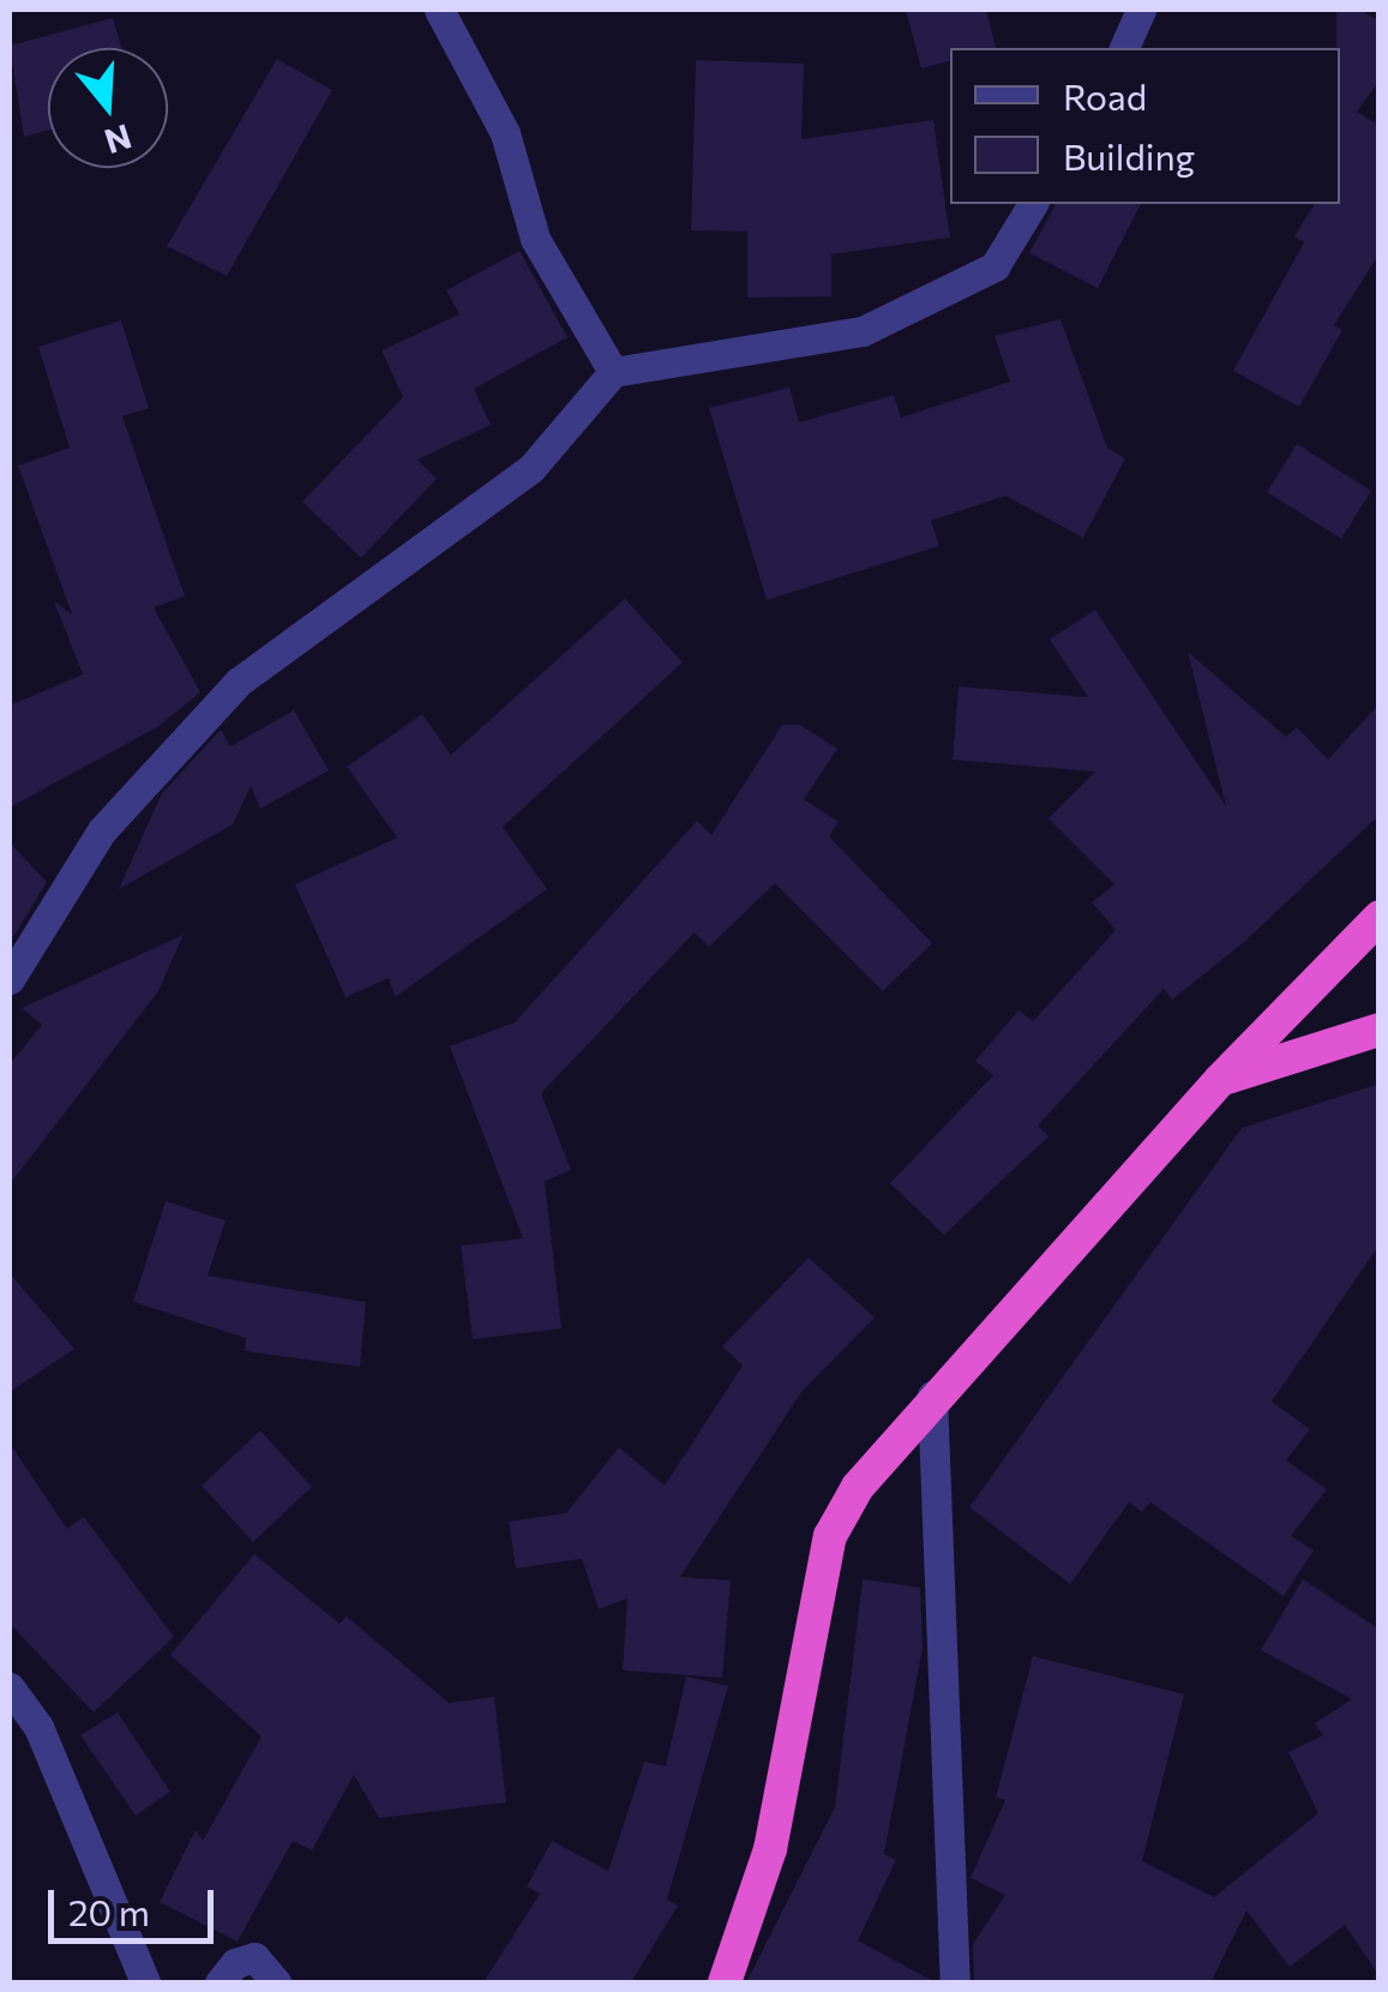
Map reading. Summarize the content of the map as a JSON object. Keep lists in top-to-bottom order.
{
  "legend": ["Road", "Building"],
  "scale_bar": "20 m",
  "north": "bottom"
}
